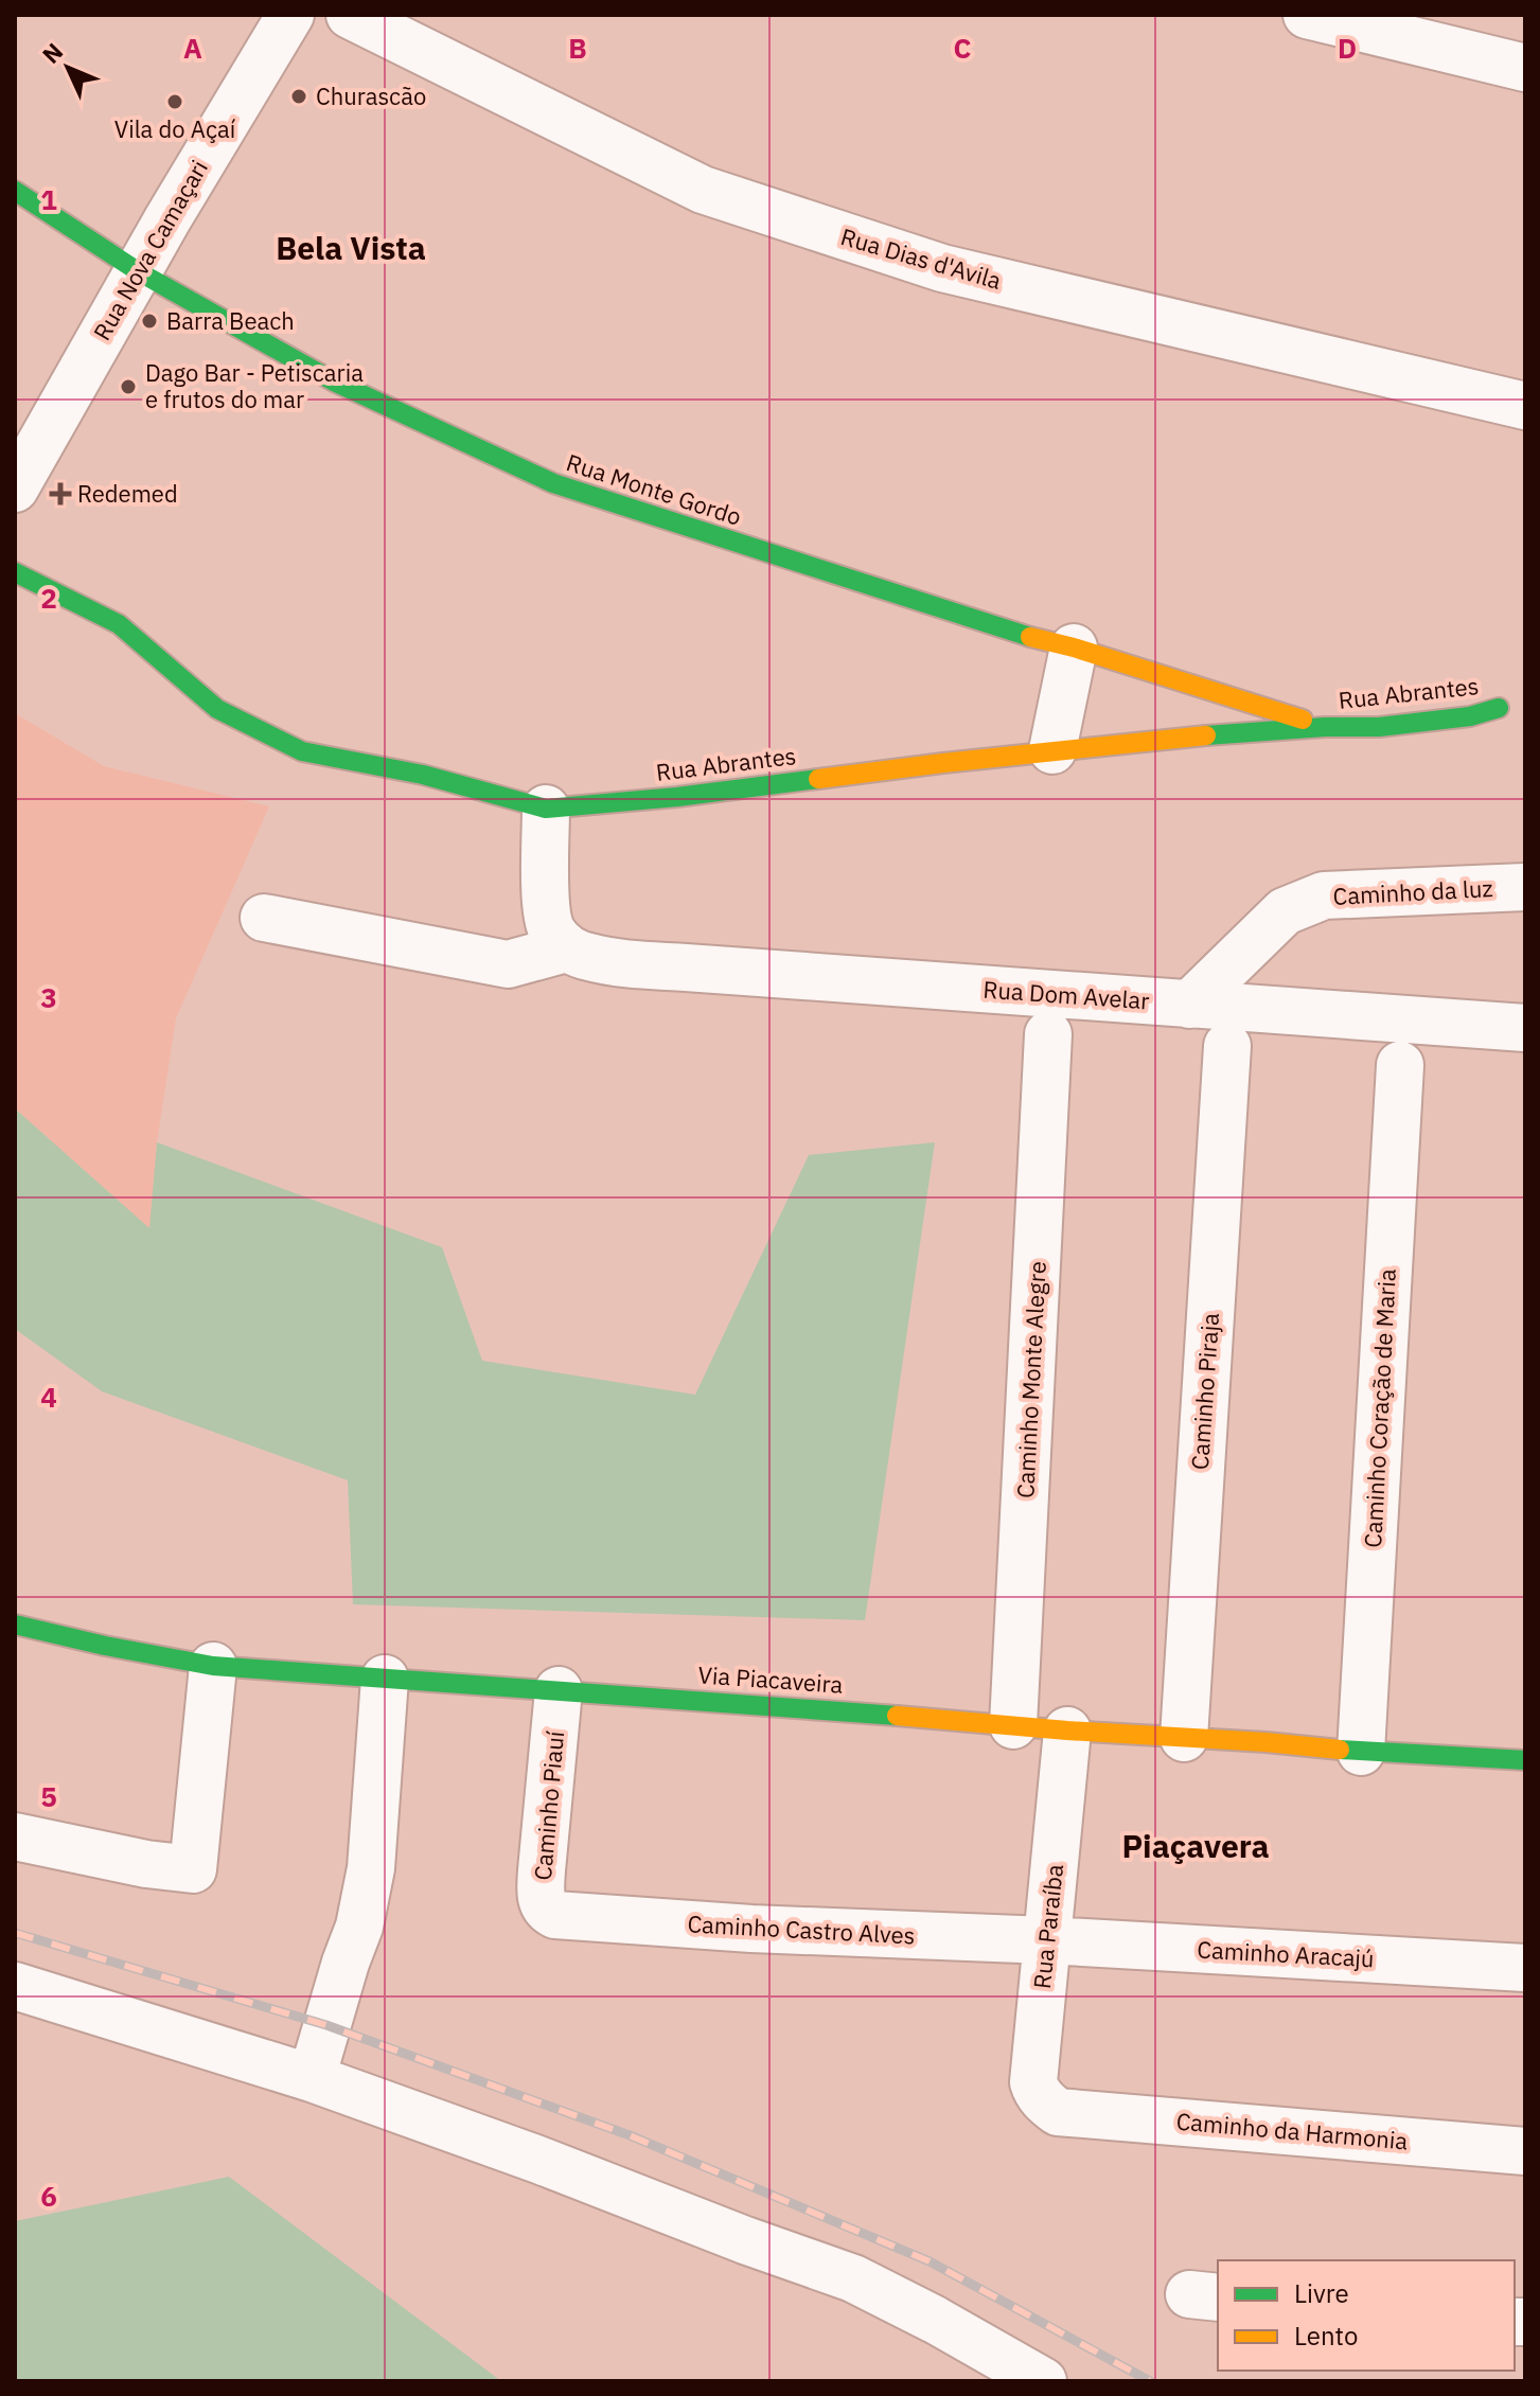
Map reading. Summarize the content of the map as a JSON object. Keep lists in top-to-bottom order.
{
  "streets": {
    "street": [
      "Rua Nova Camaçari",
      "Rua Dias d'Avila",
      "Rua Monte Gordo",
      "Rua Abrantes",
      "Caminho da luz",
      "Rua Dom Avelar",
      "Caminho Monte Alegre",
      "Caminho Piraja",
      "Caminho Coração de Maria",
      "Via Piacaveira",
      "Caminho Piauí",
      "Rua Paraíba",
      "Caminho Castro Alves",
      "Caminho Aracajú",
      "Caminho da Harmonia"
    ]
  },
  "crossings": [
    ["Rua Nova Camaçari", "Rua Monte Gordo"],
    ["Rua Monte Gordo", "Rua Abrantes"],
    ["Caminho da luz", "Rua Dom Avelar"],
    ["Caminho Monte Alegre", "Via Piacaveira"],
    ["Caminho Piraja", "Via Piacaveira"],
    ["Caminho Coração de Maria", "Via Piacaveira"],
    ["Via Piacaveira", "Caminho Piauí"],
    ["Via Piacaveira", "Rua Paraíba"],
    ["Caminho Piauí", "Caminho Castro Alves"],
    ["Rua Paraíba", "Caminho Castro Alves"],
    ["Rua Paraíba", "Caminho Aracajú"],
    ["Rua Paraíba", "Caminho da Harmonia"],
    ["Caminho Castro Alves", "Caminho Aracajú"]
  ],
  "districts": ["Bela Vista", "Piaçavera"],
  "places": {
    "other": [
      "Churascão",
      "Vila do Açaí",
      "Barra Beach",
      "Dago Bar - Petiscaria e frutos do mar"
    ],
    "health": ["Redemed"]
  },
  "legend": ["Livre", "Lento"],
  "north": "top left",
  "grid": {
    "columns": [
      "A",
      "B",
      "C",
      "D"
    ],
    "rows": [
      "1",
      "2",
      "3",
      "4",
      "5",
      "6"
    ]
  }
}
